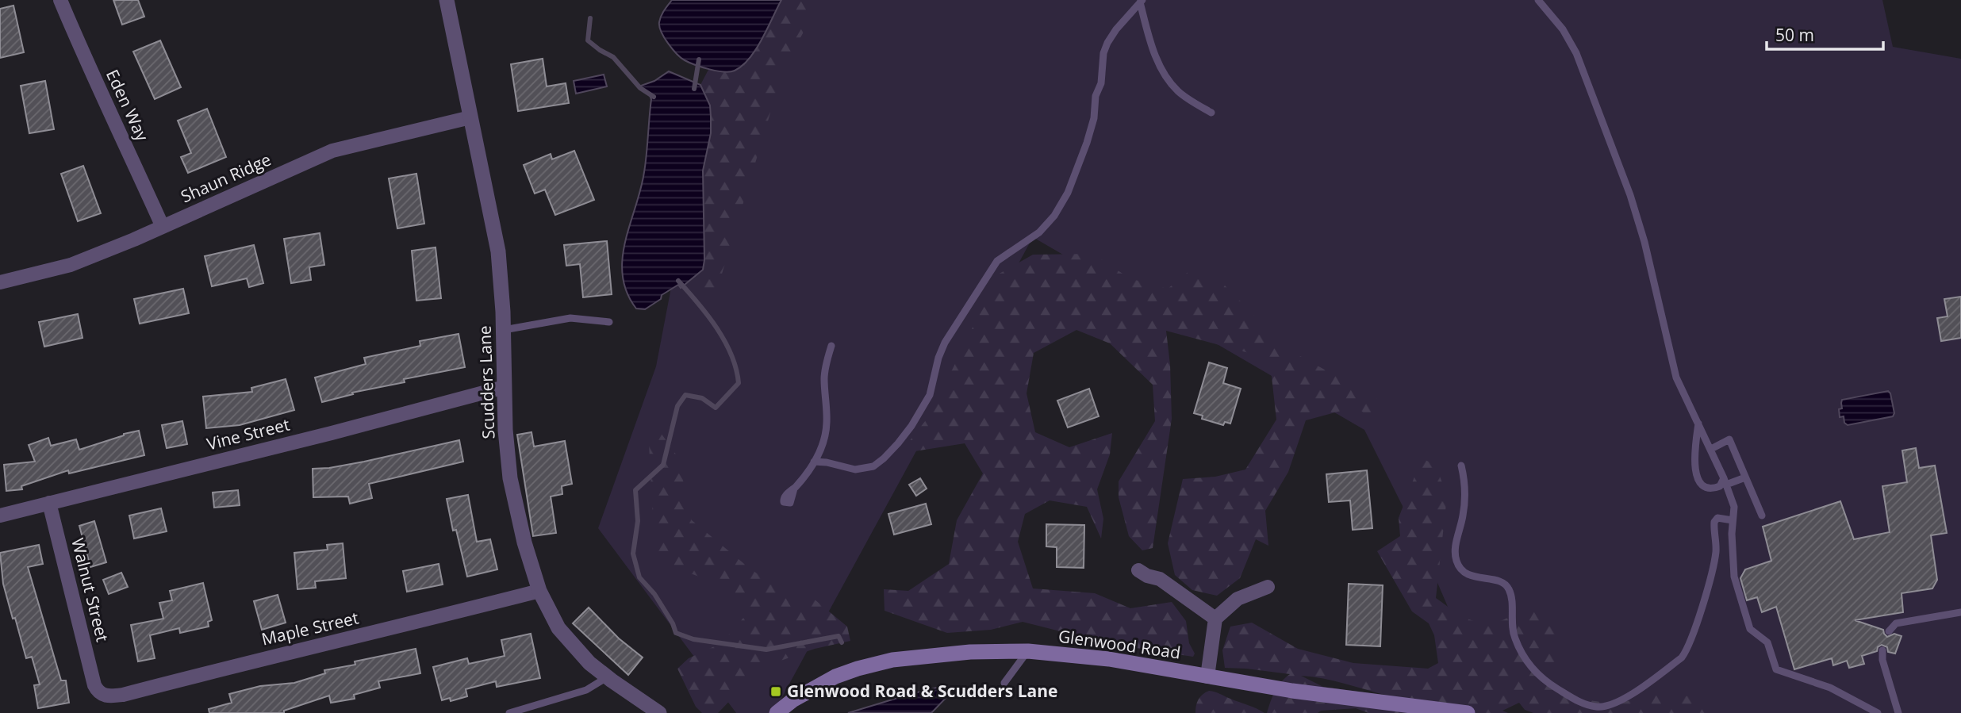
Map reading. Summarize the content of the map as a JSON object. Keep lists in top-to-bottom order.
{
  "streets": {
    "main road": ["Glenwood Road"],
    "street": [
      "Eden Way",
      "Shaun Ridge",
      "Scudders Lane",
      "Vine Street",
      "Walnut Street",
      "Maple Street"
    ]
  },
  "crossings": [
    ["Eden Way", "Shaun Ridge"],
    ["Shaun Ridge", "Scudders Lane"],
    ["Scudders Lane", "Vine Street"],
    ["Scudders Lane", "Maple Street"],
    ["Vine Street", "Walnut Street"],
    ["Walnut Street", "Maple Street"]
  ],
  "places": {
    "transit": ["Glenwood Road & Scudders Lane"]
  },
  "scale_bar": "50 m"
}
